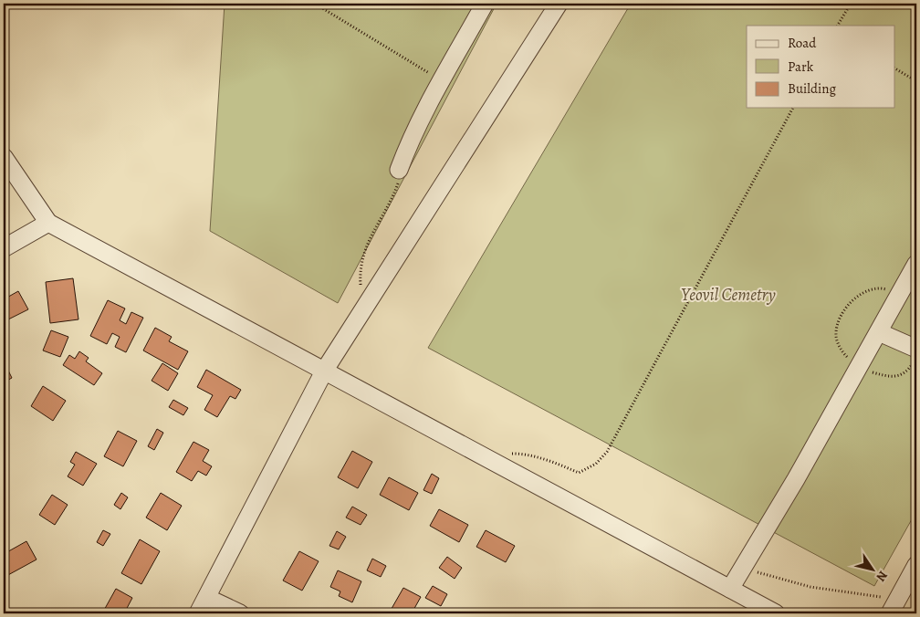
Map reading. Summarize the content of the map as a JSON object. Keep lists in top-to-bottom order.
{
  "parks": ["Yeovil Cemetry"],
  "legend": ["Road", "Park", "Building"],
  "north": "bottom right"
}
